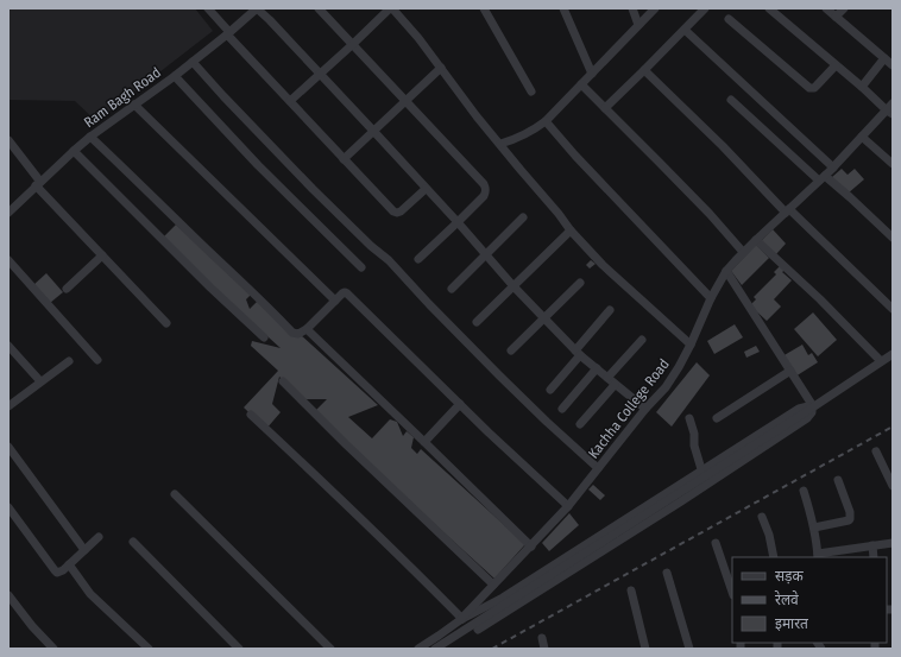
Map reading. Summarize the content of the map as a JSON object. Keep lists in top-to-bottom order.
{
  "streets": {
    "street": ["Ram Bagh Road", "Kachha College Road"]
  },
  "legend": ["सड़क", "रेलवे", "इमारत"]
}
